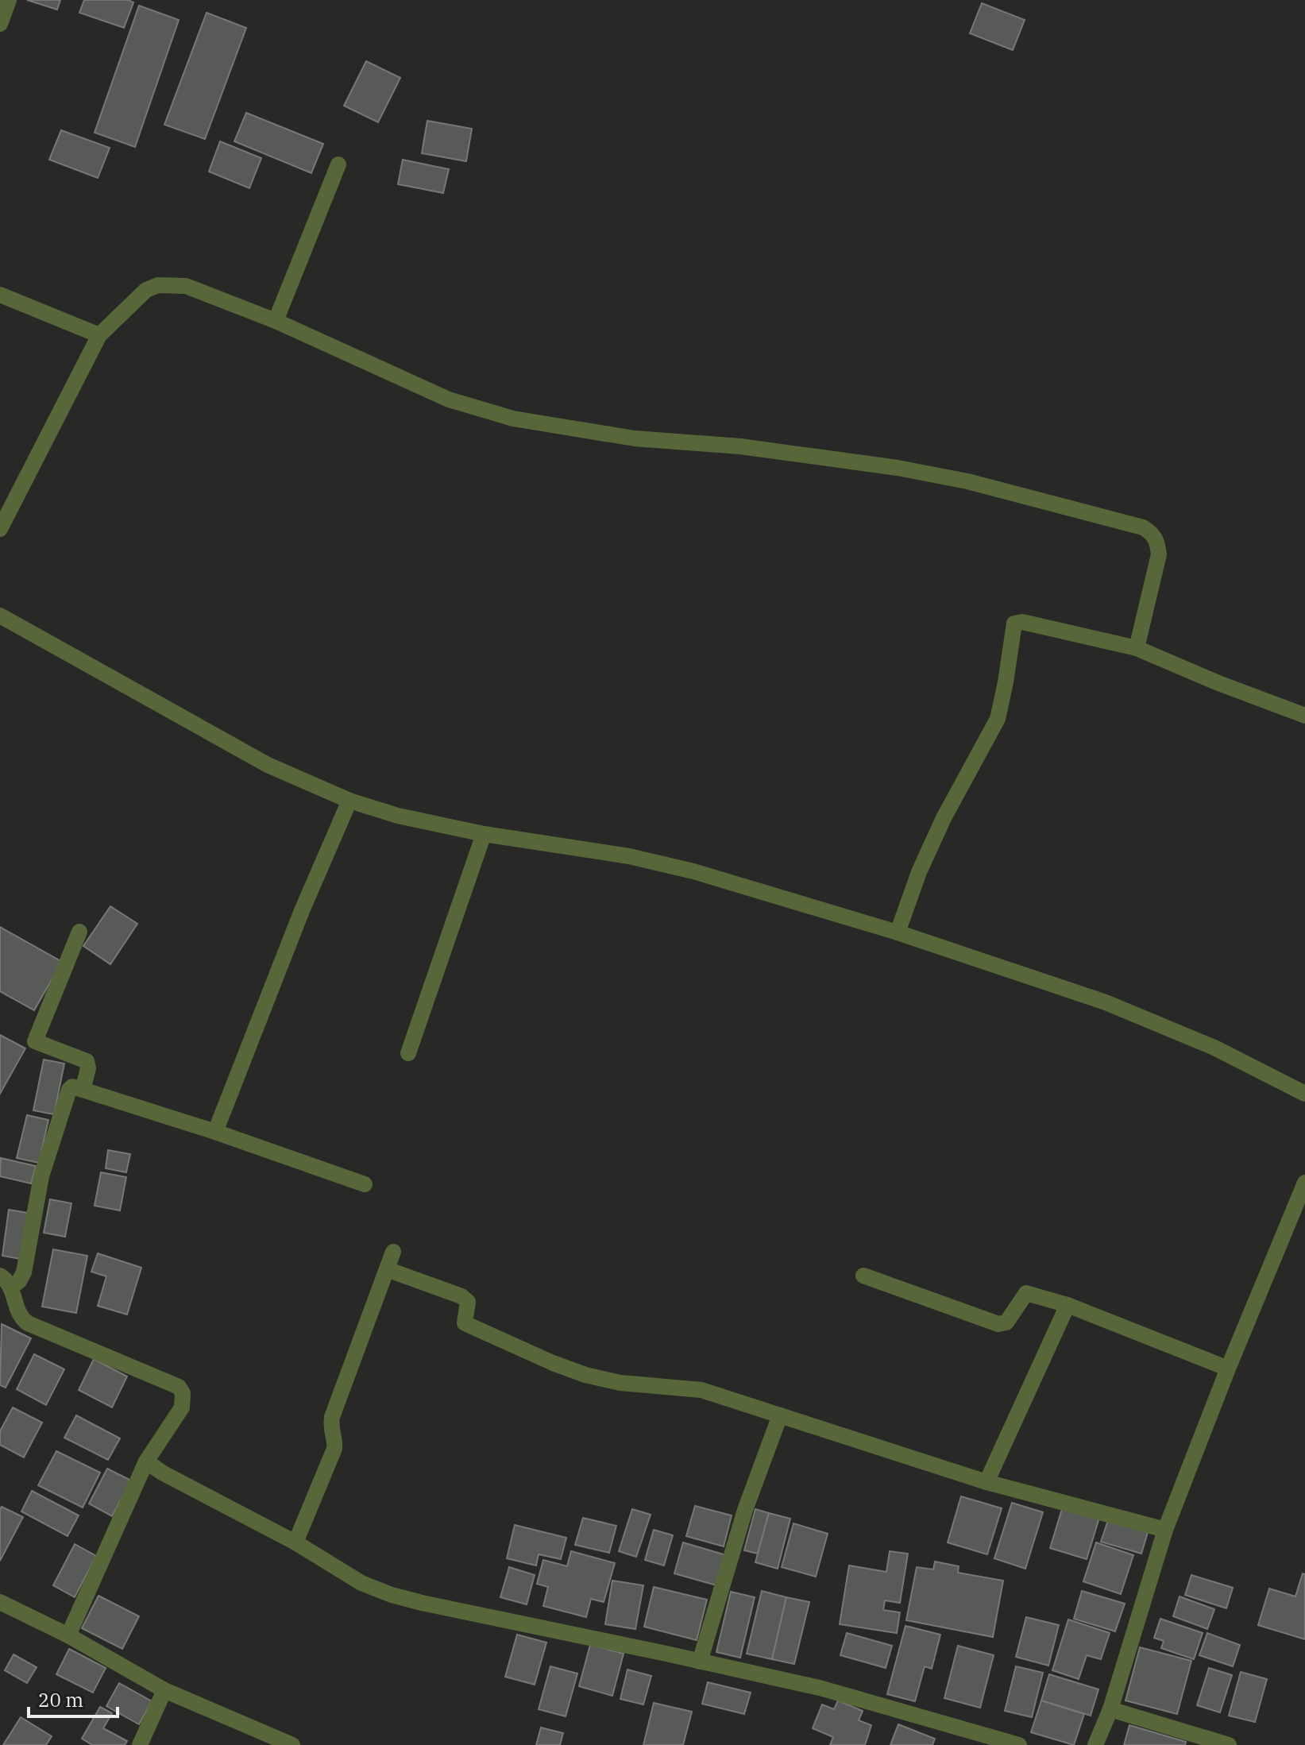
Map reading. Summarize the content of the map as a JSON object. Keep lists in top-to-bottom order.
{
  "scale_bar": "20 m"
}
